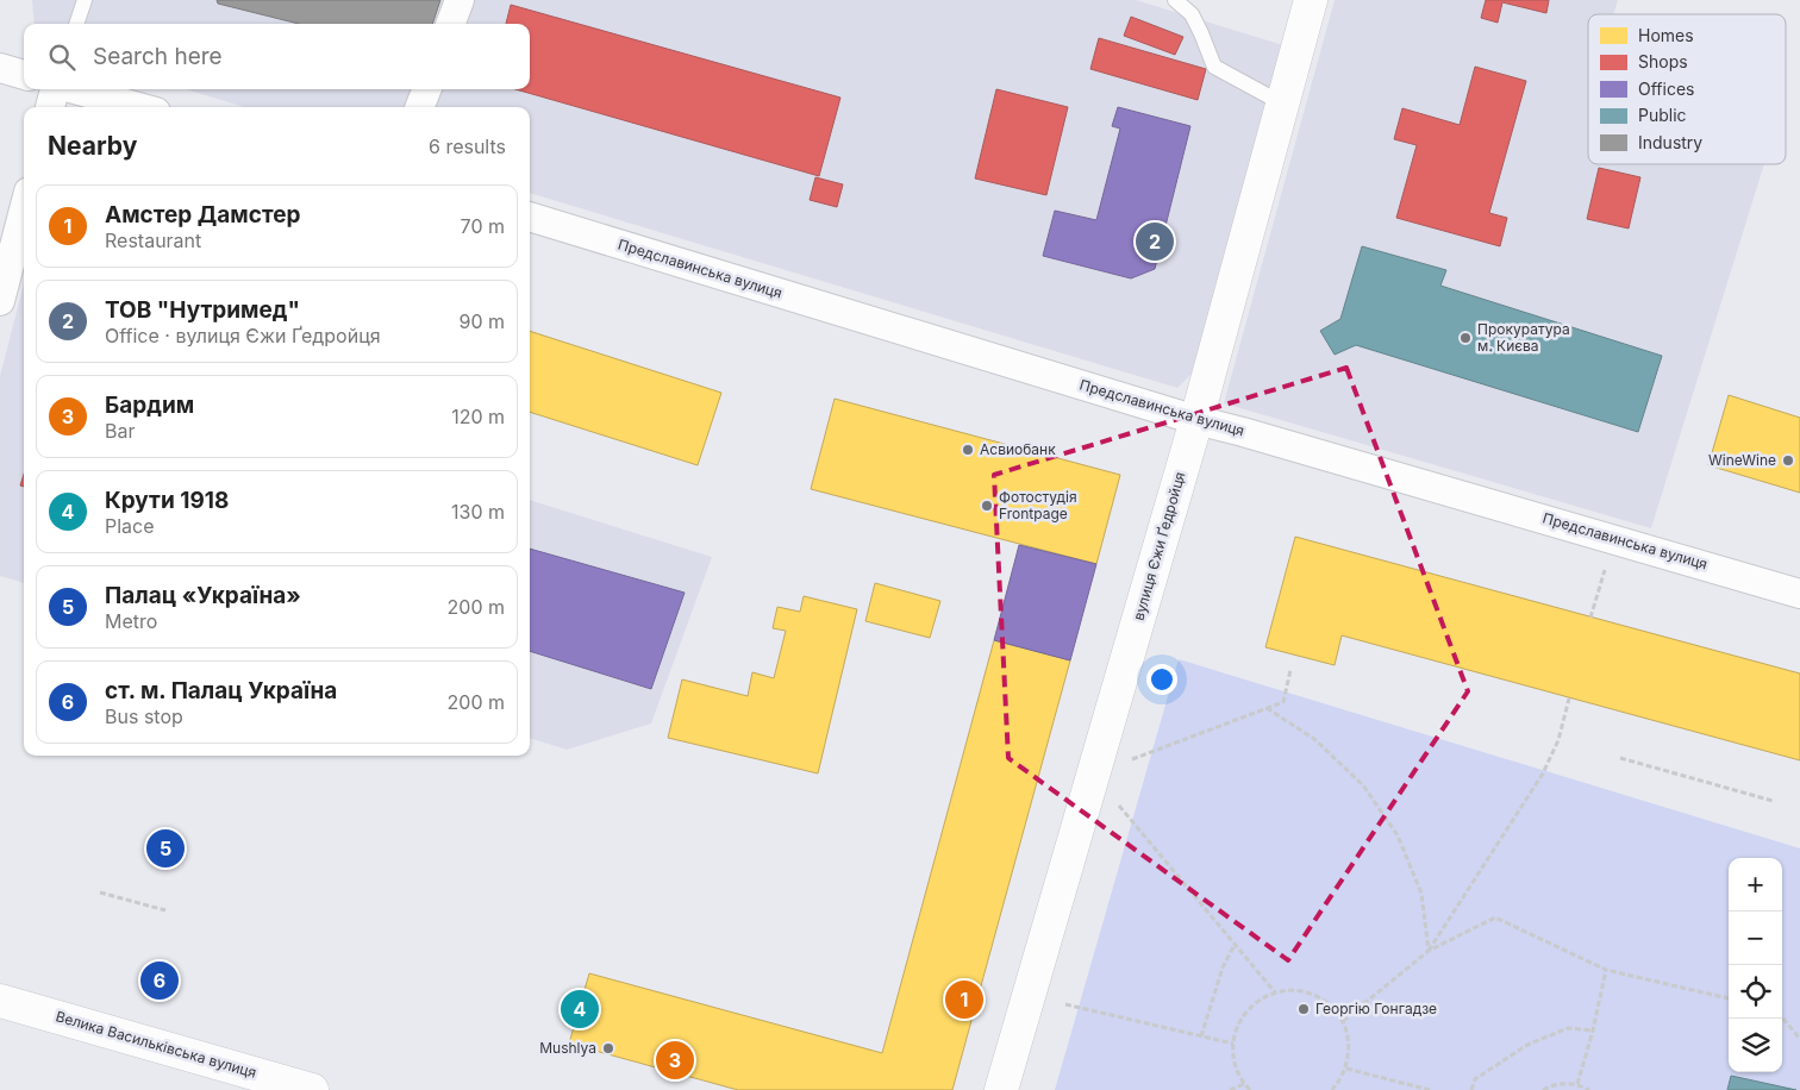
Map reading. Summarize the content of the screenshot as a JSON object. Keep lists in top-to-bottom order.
{
  "streets": {
    "street": ["Предславинська вулиця", "вулиця Єжи Ґедройця", "Велика Васильківська вулиця"]
  },
  "crossings": [
    ["Предславинська вулиця", "вулиця Єжи Ґедройця"]
  ],
  "places": [
    "Прокуратура м. Києва",
    "Асвиобанк",
    "WineWine",
    "Фотостудія Frontpage",
    "Георгію Гонгадзе",
    "Mushlya"
  ],
  "legend": [
    "Homes",
    "Shops",
    "Offices",
    "Public",
    "Industry"
  ],
  "page": {
    "search": "Search here",
    "heading": ["Nearby", "6 results"],
    "list": [
      {
        "mark": "1",
        "name": "Амстер Дамстер",
        "note": "Restaurant",
        "value": "70 m"
      },
      {
        "mark": "2",
        "name": "ТОВ \"Нутримед\"",
        "note": "Office · вулиця Єжи Ґедройця",
        "value": "90 m"
      },
      {
        "mark": "3",
        "name": "Бардим",
        "note": "Bar",
        "value": "120 m"
      },
      {
        "mark": "4",
        "name": "Крути 1918",
        "note": "Place",
        "value": "130 m"
      },
      {
        "mark": "5",
        "name": "Палац «Україна»",
        "note": "Metro",
        "value": "200 m"
      },
      {
        "mark": "6",
        "name": "ст. м. Палац Україна",
        "note": "Bus stop",
        "value": "200 m"
      }
    ],
    "pins": [
      "2",
      "5",
      "6",
      "1",
      "4",
      "3"
    ],
    "map_buttons": ["+", "−"]
  }
}
